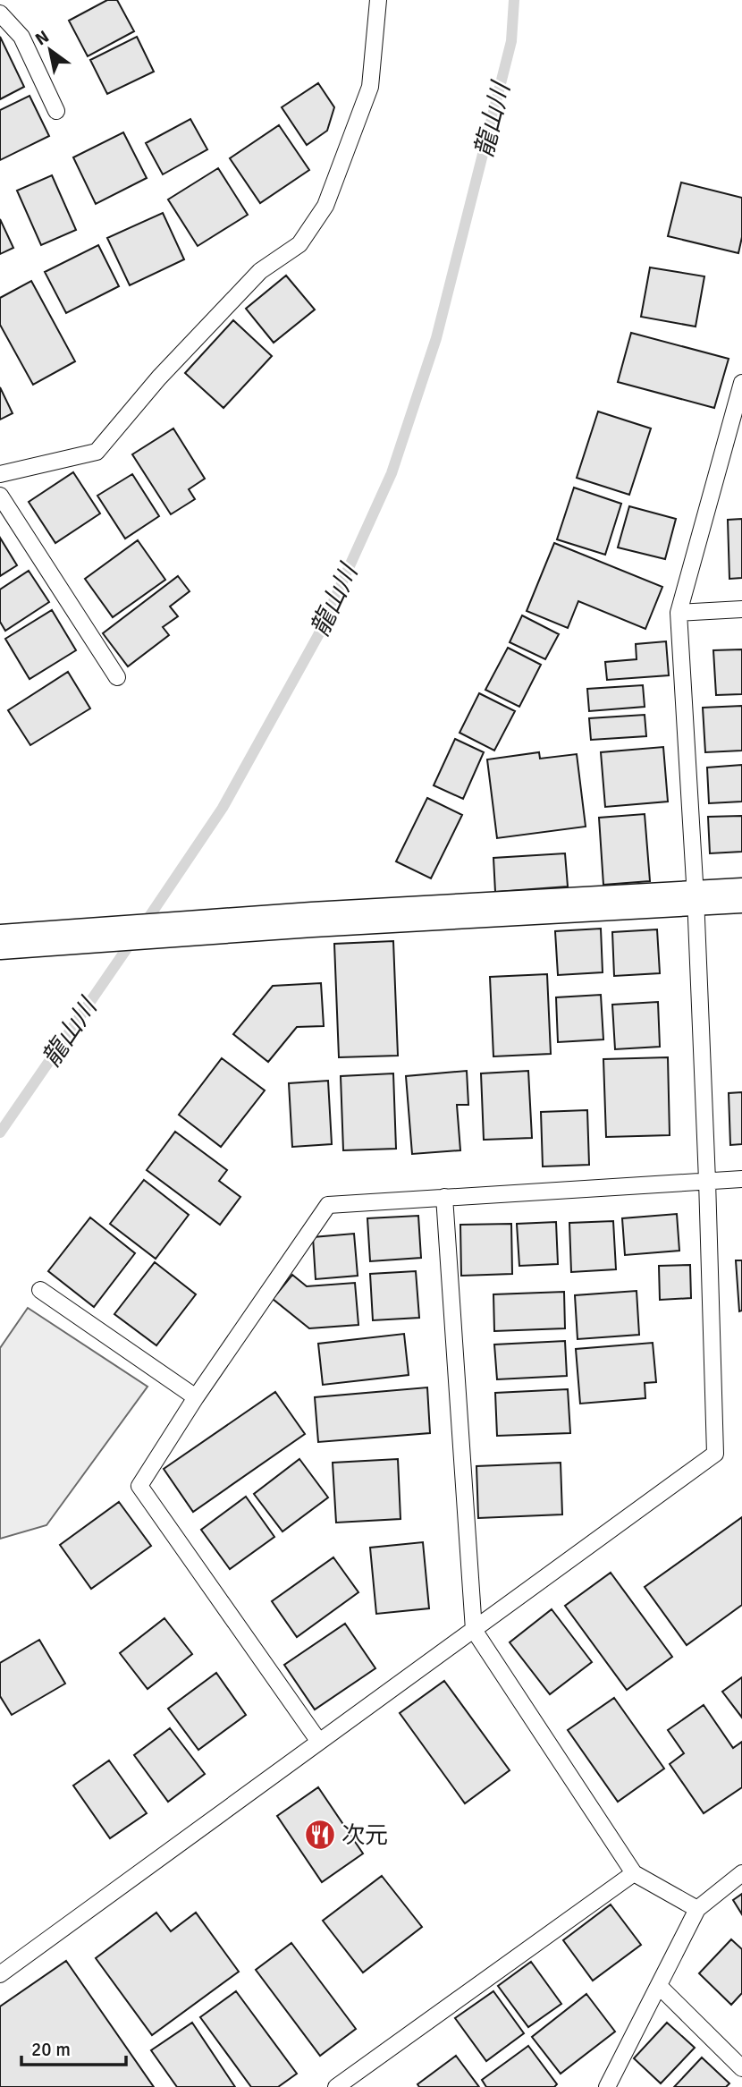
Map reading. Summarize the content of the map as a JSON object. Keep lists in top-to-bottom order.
{
  "water": ["龍山川"],
  "places": {
    "restaurant": ["次元"]
  },
  "scale_bar": "20 m",
  "north": "top left"
}
